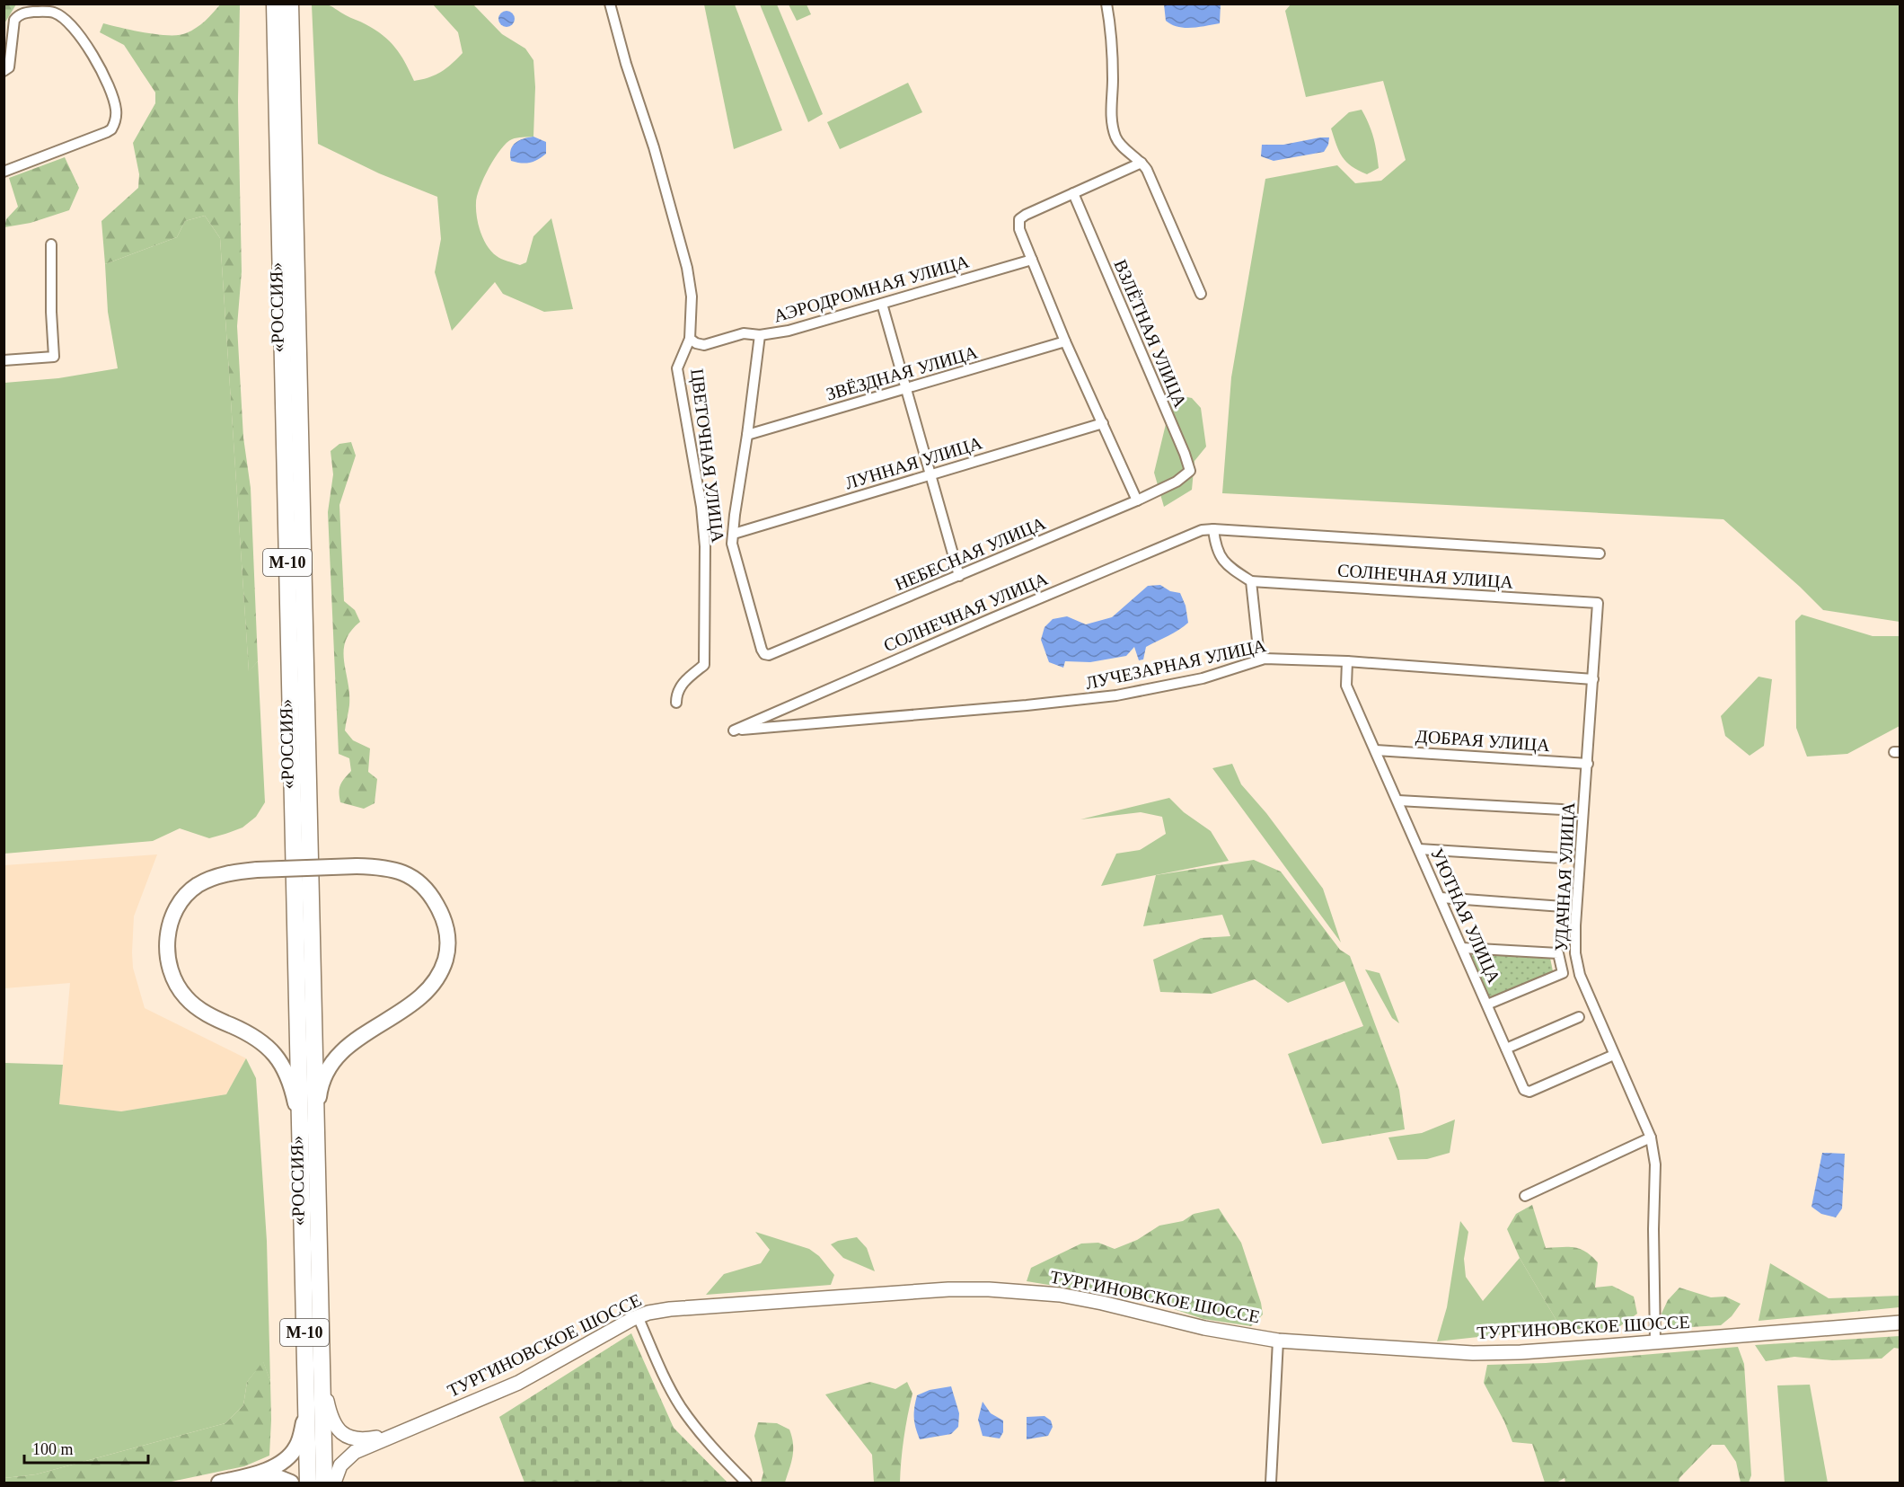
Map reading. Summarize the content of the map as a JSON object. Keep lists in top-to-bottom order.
{
  "streets": {
    "highway": ["«РОССИЯ»", "М-10"],
    "main road": ["ТУРГИНОВСКОЕ ШОССЕ"],
    "street": [
      "АЭРОДРОМНАЯ УЛИЦА",
      "ВЗЛЁТНАЯ УЛИЦА",
      "ЗВЁЗДНАЯ УЛИЦА",
      "ЦВЕТОЧНАЯ УЛИЦА",
      "ЛУННАЯ УЛИЦА",
      "НЕБЕСНАЯ УЛИЦА",
      "СОЛНЕЧНАЯ УЛИЦА",
      "ЛУЧЕЗАРНАЯ УЛИЦА",
      "ДОБРАЯ УЛИЦА",
      "УДАЧНАЯ УЛИЦА",
      "УЮТНАЯ УЛИЦА"
    ]
  },
  "crossings": [
    ["АЭРОДРОМНАЯ УЛИЦА", "ЦВЕТОЧНАЯ УЛИЦА"],
    ["«РОССИЯ»", "ТУРГИНОВСКОЕ ШОССЕ"],
    ["ВЗЛЁТНАЯ УЛИЦА", "НЕБЕСНАЯ УЛИЦА"],
    ["ЛУННАЯ УЛИЦА", "НЕБЕСНАЯ УЛИЦА"],
    ["СОЛНЕЧНАЯ УЛИЦА", "ЛУЧЕЗАРНАЯ УЛИЦА"],
    ["СОЛНЕЧНАЯ УЛИЦА", "УДАЧНАЯ УЛИЦА"],
    ["ЛУЧЕЗАРНАЯ УЛИЦА", "УДАЧНАЯ УЛИЦА"],
    ["ЛУЧЕЗАРНАЯ УЛИЦА", "УЮТНАЯ УЛИЦА"],
    ["ДОБРАЯ УЛИЦА", "УДАЧНАЯ УЛИЦА"],
    ["ДОБРАЯ УЛИЦА", "УЮТНАЯ УЛИЦА"],
    ["УДАЧНАЯ УЛИЦА", "УЮТНАЯ УЛИЦА"],
    ["УДАЧНАЯ УЛИЦА", "ТУРГИНОВСКОЕ ШОССЕ"]
  ],
  "scale_bar": "100 m"
}
